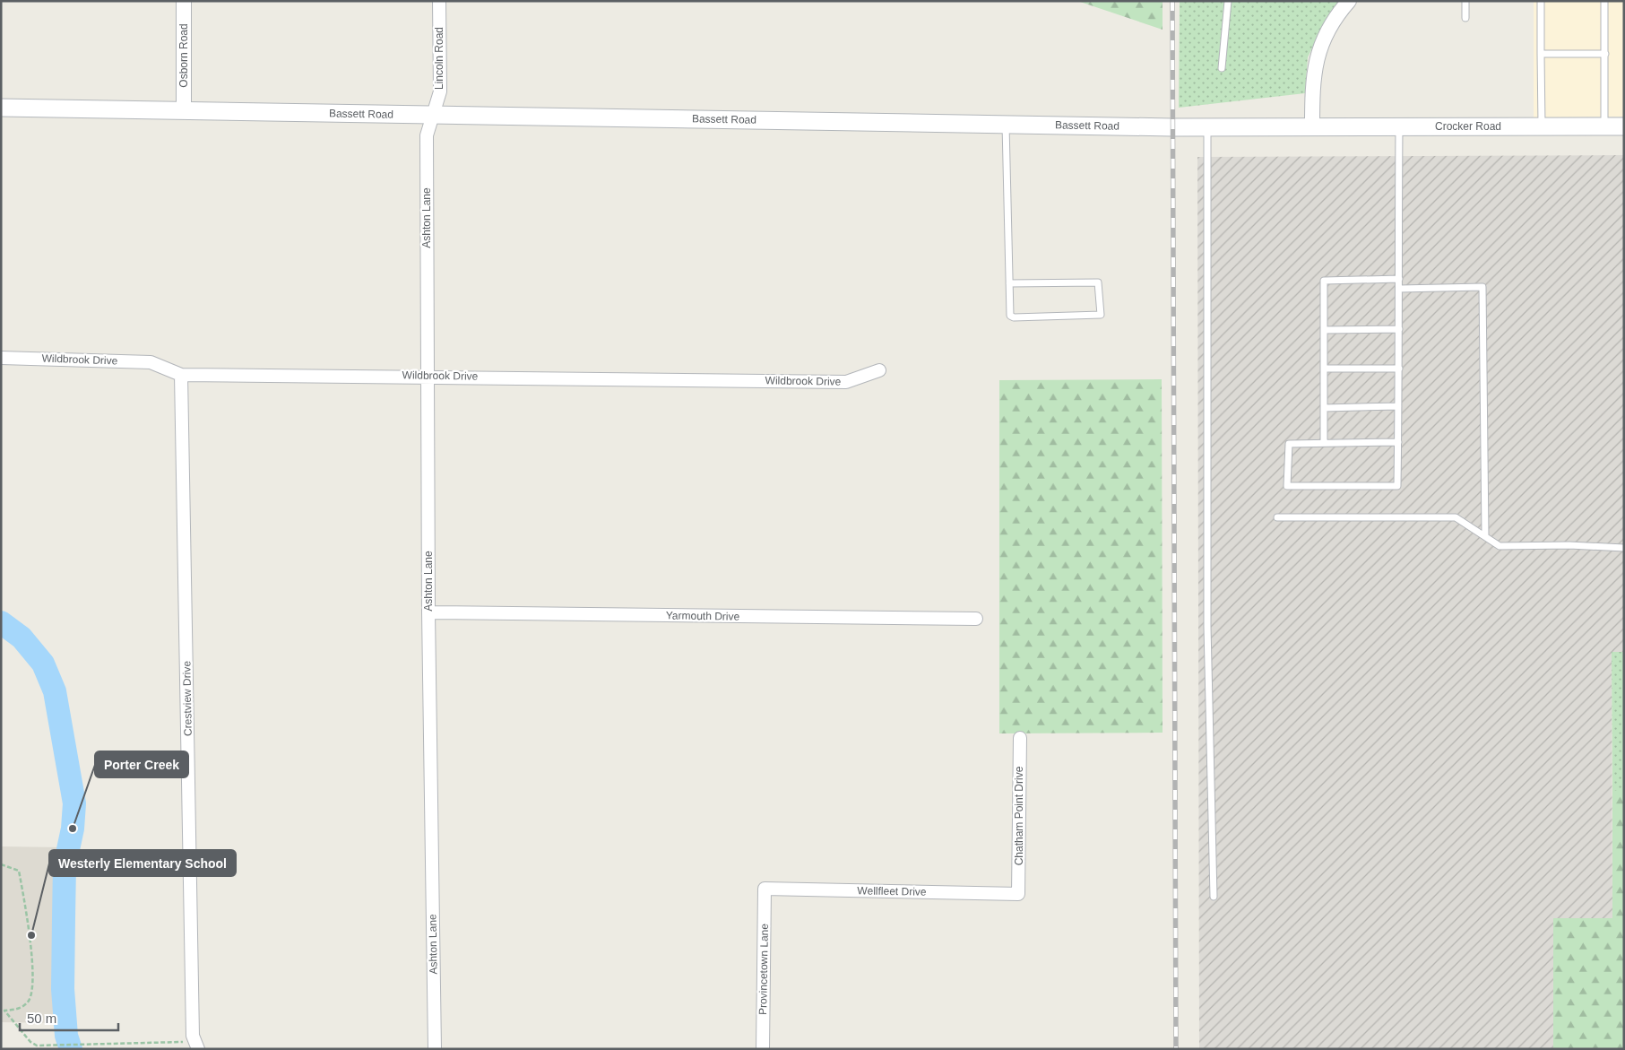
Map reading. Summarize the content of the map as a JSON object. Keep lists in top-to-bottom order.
{
  "streets": {
    "main road": ["Bassett Road", "Crocker Road"],
    "street": [
      "Osborn Road",
      "Lincoln Road",
      "Ashton Lane",
      "Wildbrook Drive",
      "Yarmouth Drive",
      "Crestview Drive",
      "Chatham Point Drive",
      "Wellfleet Drive",
      "Provincetown Lane"
    ]
  },
  "crossings": [
    ["Osborn Road", "Bassett Road"],
    ["Lincoln Road", "Bassett Road"],
    ["Lincoln Road", "Ashton Lane"],
    ["Bassett Road", "Crocker Road"],
    ["Bassett Road", "Ashton Lane"],
    ["Ashton Lane", "Wildbrook Drive"],
    ["Ashton Lane", "Yarmouth Drive"],
    ["Wildbrook Drive", "Crestview Drive"],
    ["Chatham Point Drive", "Wellfleet Drive"],
    ["Wellfleet Drive", "Provincetown Lane"]
  ],
  "places": ["Porter Creek", "Westerly Elementary School"],
  "scale_bar": "50 m"
}
